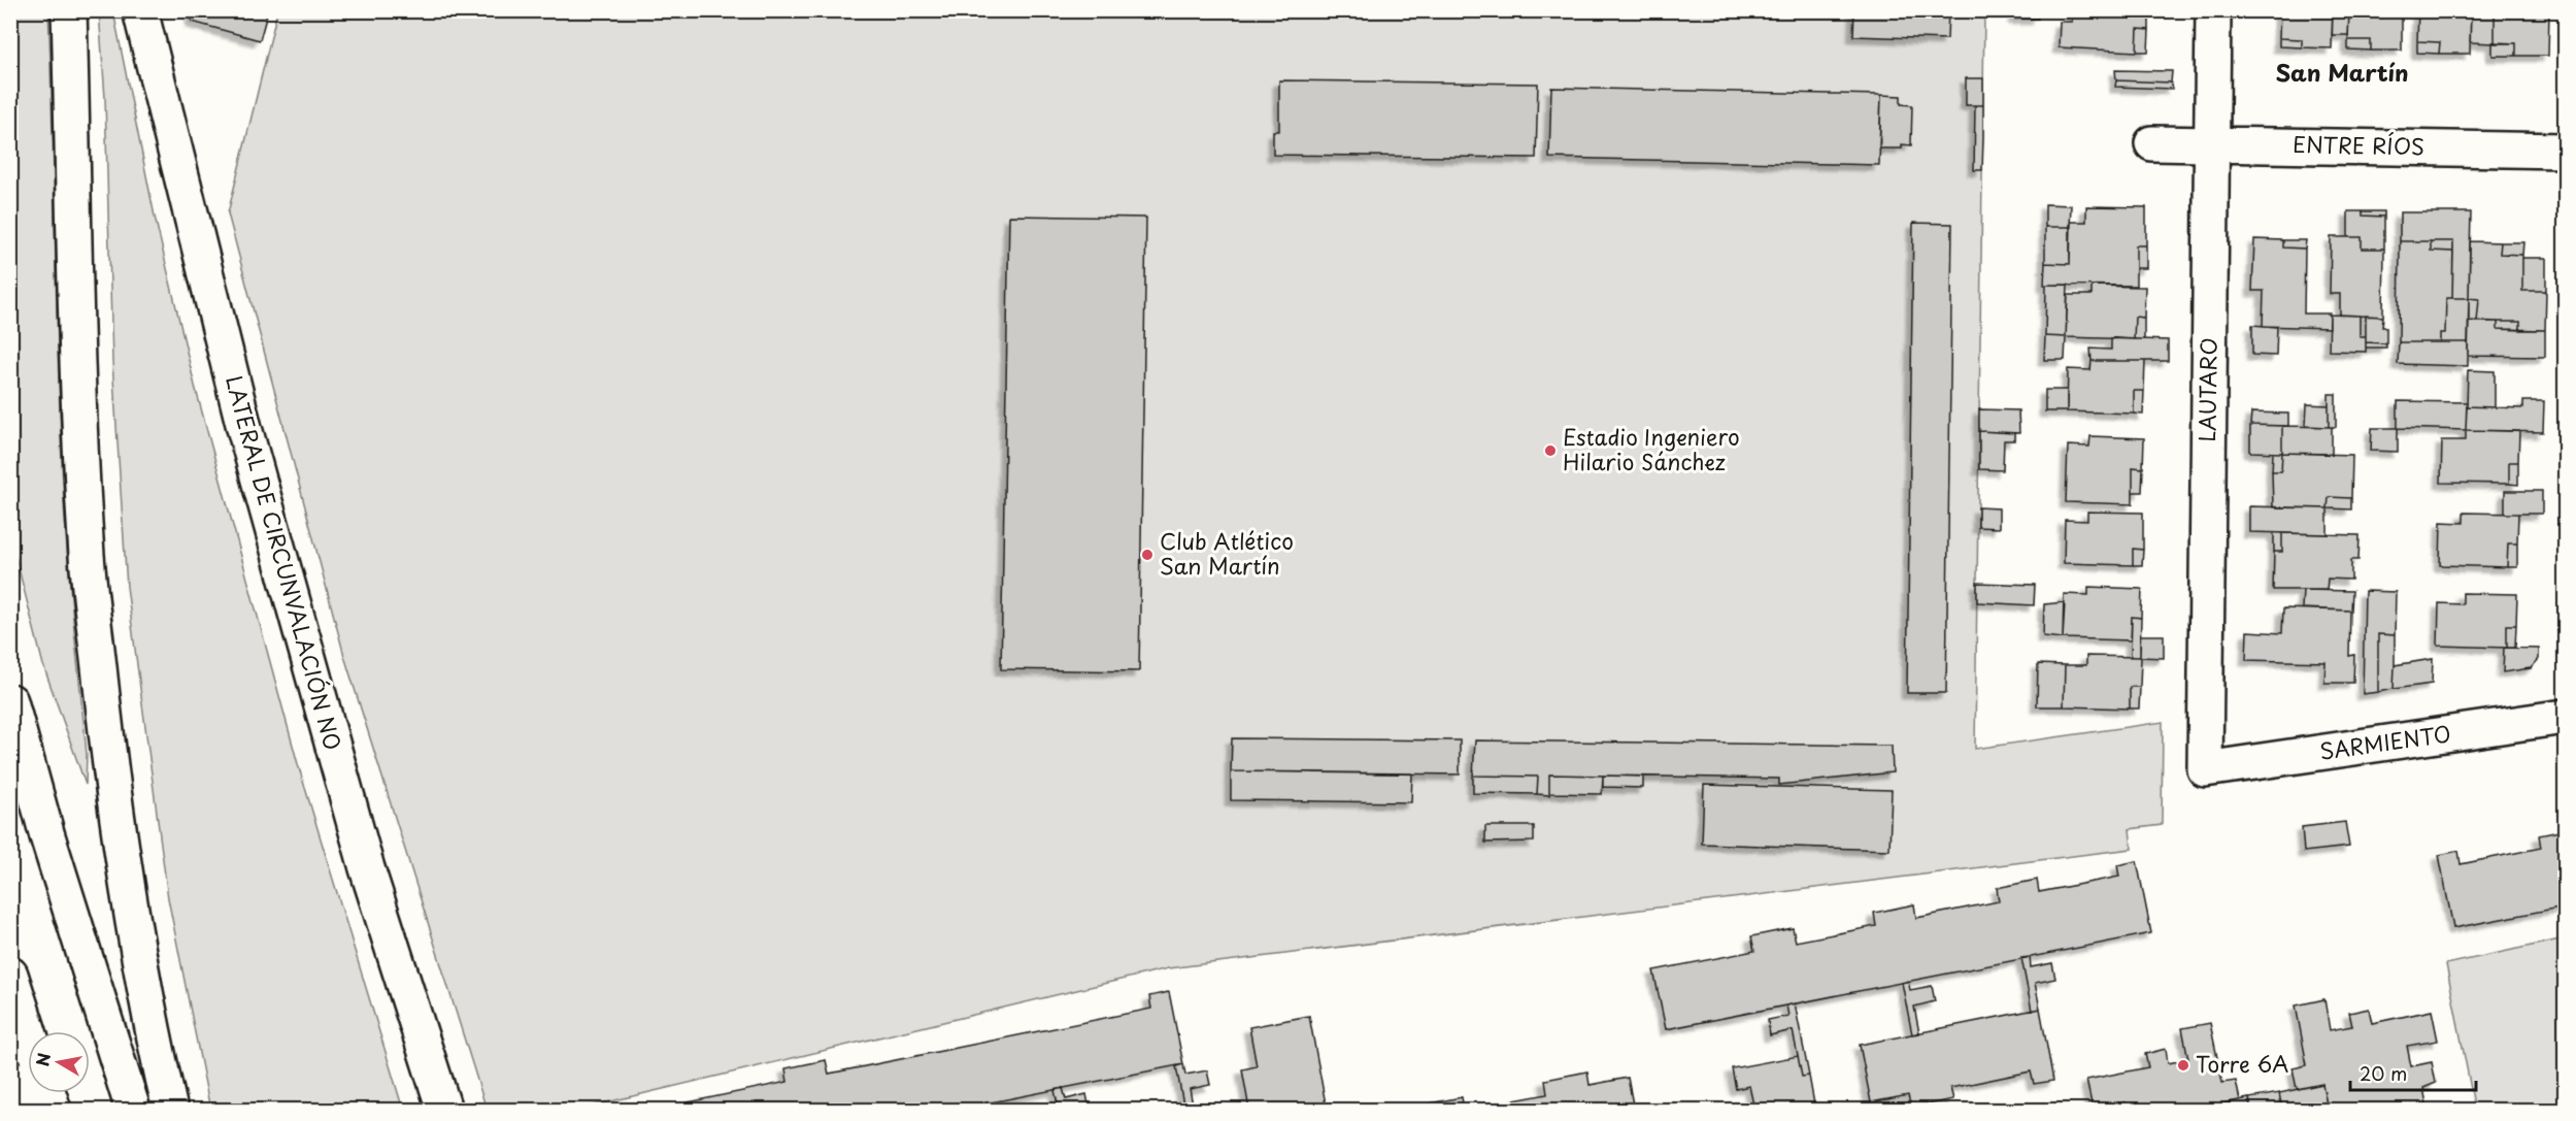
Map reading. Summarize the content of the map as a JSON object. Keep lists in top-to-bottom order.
{
  "streets": {
    "main road": [
      "ENTRE RÍOS",
      "LAUTARO",
      "LATERAL DE CIRCUNVALACIÓN NO",
      "SARMIENTO"
    ]
  },
  "crossings": [
    ["ENTRE RÍOS", "LAUTARO"],
    ["LAUTARO", "SARMIENTO"]
  ],
  "districts": ["San Martín"],
  "places": ["Estadio Ingeniero Hilario Sánchez", "Club Atlético San Martín", "Torre 6A"],
  "scale_bar": "20 m",
  "north": "left"
}
